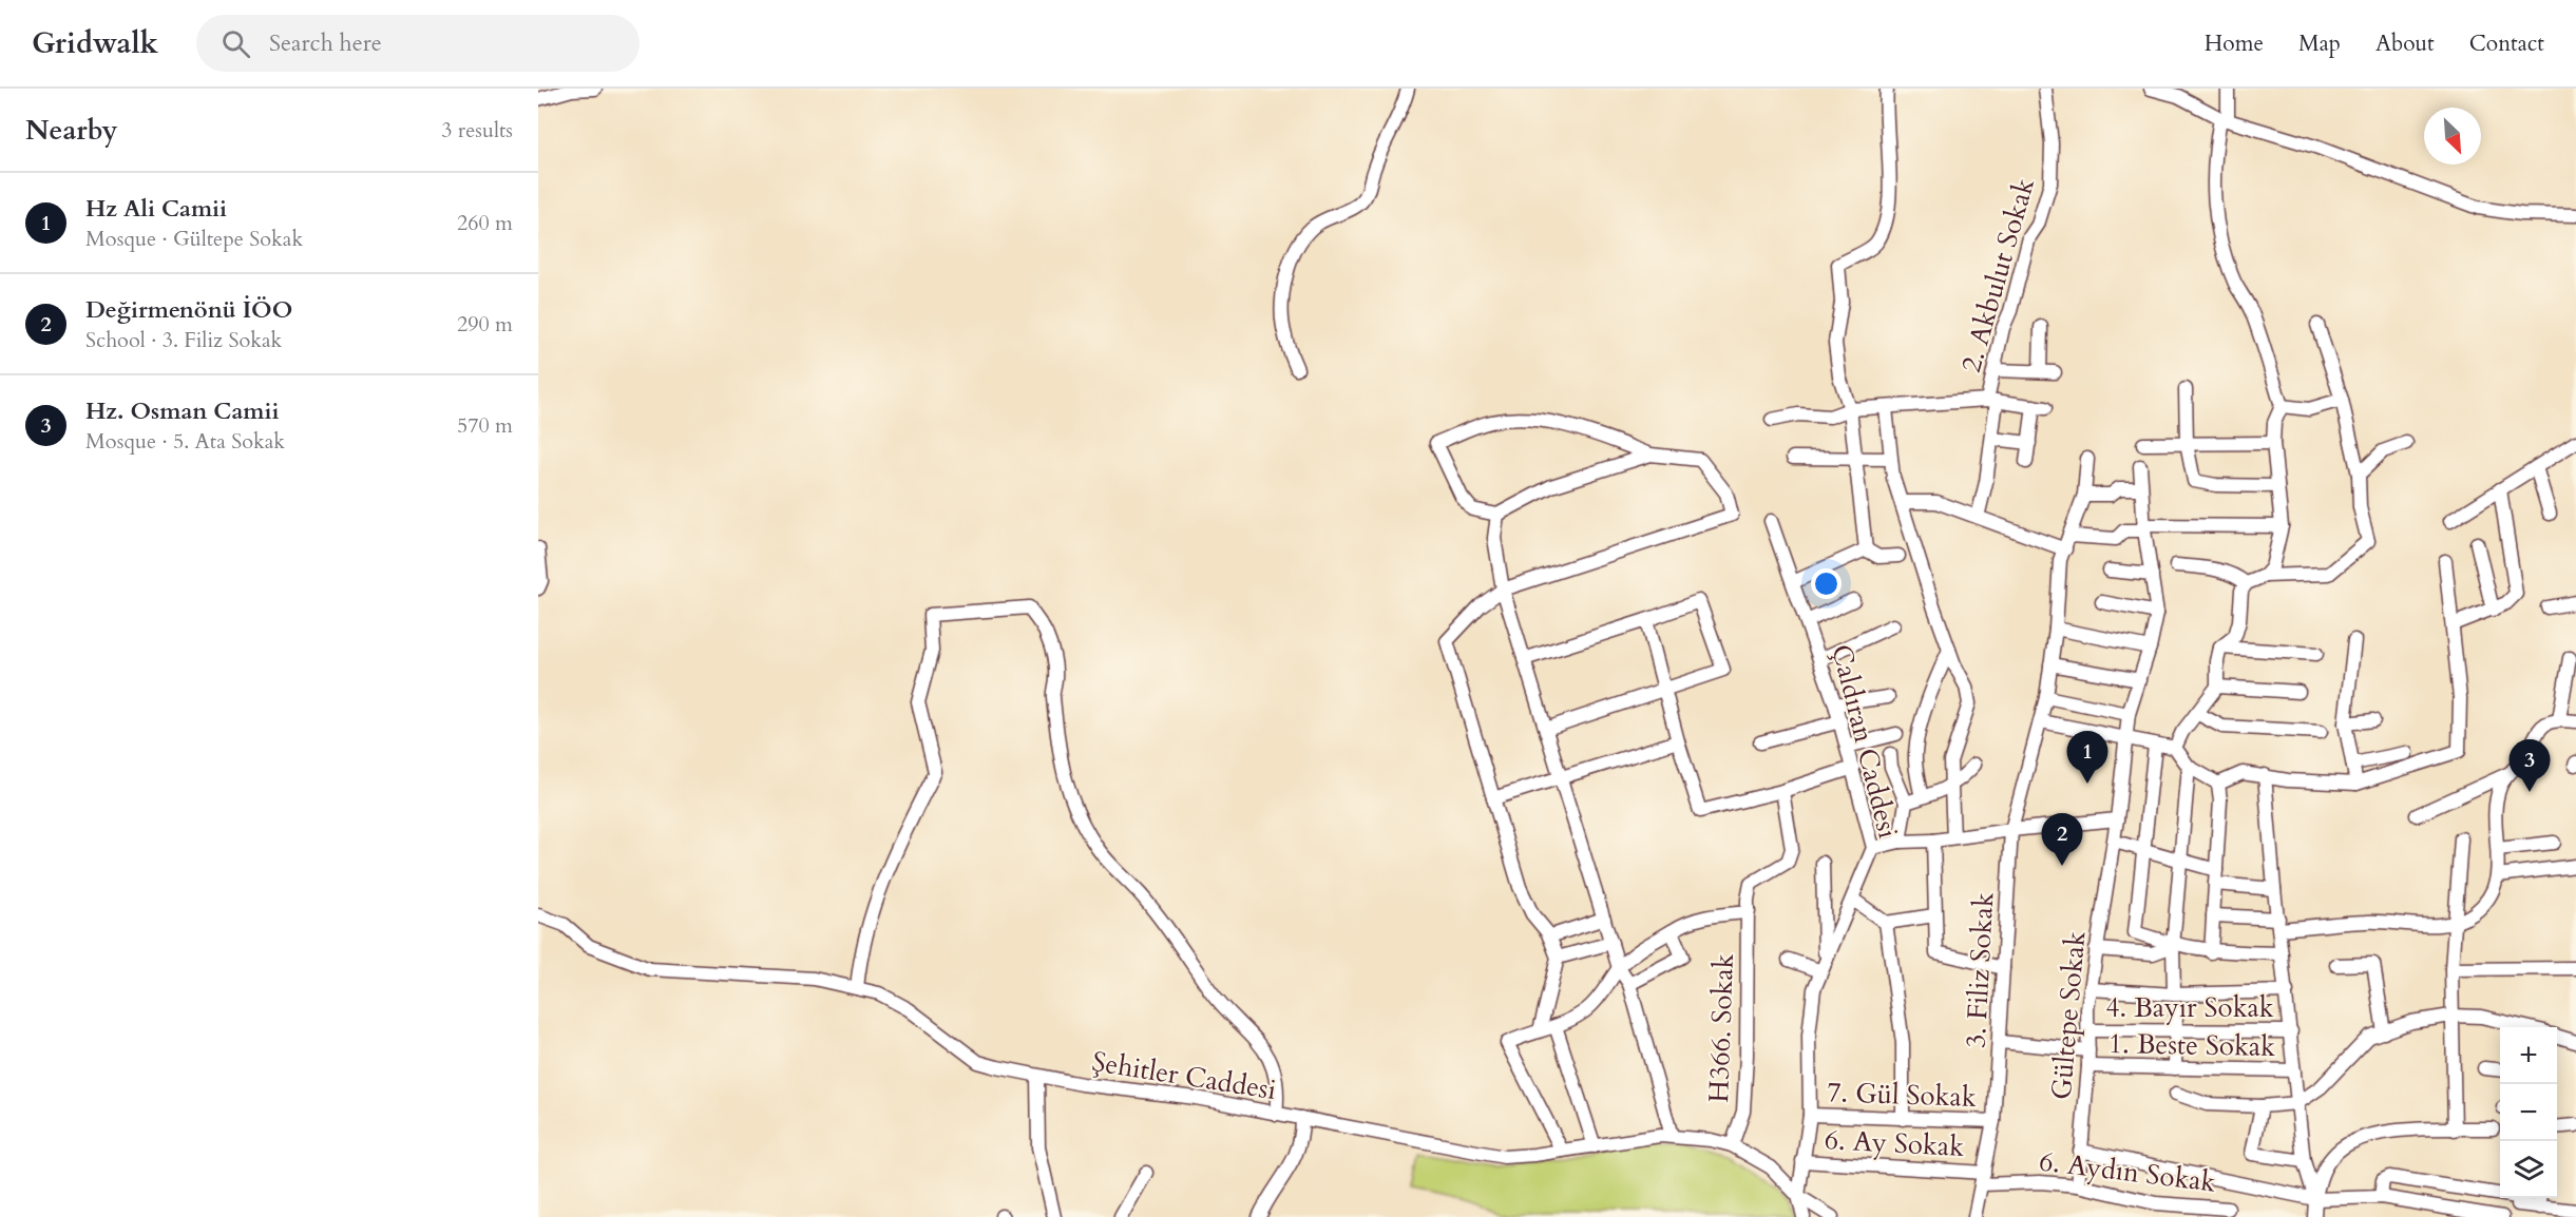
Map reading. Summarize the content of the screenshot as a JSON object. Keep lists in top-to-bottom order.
{
  "streets": {
    "street": [
      "2. Akbulut Sokak",
      "Çaldıran Caddesi",
      "3. Filiz Sokak",
      "4. Bayır Sokak",
      "Gültepe Sokak",
      "H366. Sokak",
      "1. Beste Sokak",
      "Şehitler Caddesi",
      "7. Gül Sokak",
      "6. Ay Sokak",
      "6. Aydın Sokak"
    ]
  },
  "crossings": [
    ["Çaldıran Caddesi", "Şehitler Caddesi"],
    ["Çaldıran Caddesi", "7. Gül Sokak"],
    ["Çaldıran Caddesi", "6. Ay Sokak"],
    ["3. Filiz Sokak", "7. Gül Sokak"],
    ["3. Filiz Sokak", "6. Ay Sokak"],
    ["3. Filiz Sokak", "6. Aydın Sokak"],
    ["4. Bayır Sokak", "Gültepe Sokak"],
    ["Gültepe Sokak", "1. Beste Sokak"],
    ["Gültepe Sokak", "6. Aydın Sokak"],
    ["H366. Sokak", "Şehitler Caddesi"],
    ["6. Ay Sokak", "6. Aydın Sokak"]
  ],
  "north": "bottom right",
  "page": {
    "header": "Gridwalk",
    "search": "Search here",
    "nav": [
      "Home",
      "Map",
      "About",
      "Contact"
    ],
    "heading": ["Nearby", "3 results"],
    "list": [
      {
        "mark": "1",
        "name": "Hz Ali Camii",
        "note": "Mosque · Gültepe Sokak",
        "value": "260 m"
      },
      {
        "mark": "2",
        "name": "Değirmenönü İÖO",
        "note": "School · 3. Filiz Sokak",
        "value": "290 m"
      },
      {
        "mark": "3",
        "name": "Hz. Osman Camii",
        "note": "Mosque · 5. Ata Sokak",
        "value": "570 m"
      }
    ],
    "pins": ["1", "3", "2"],
    "map_buttons": ["+", "−"]
  }
}
